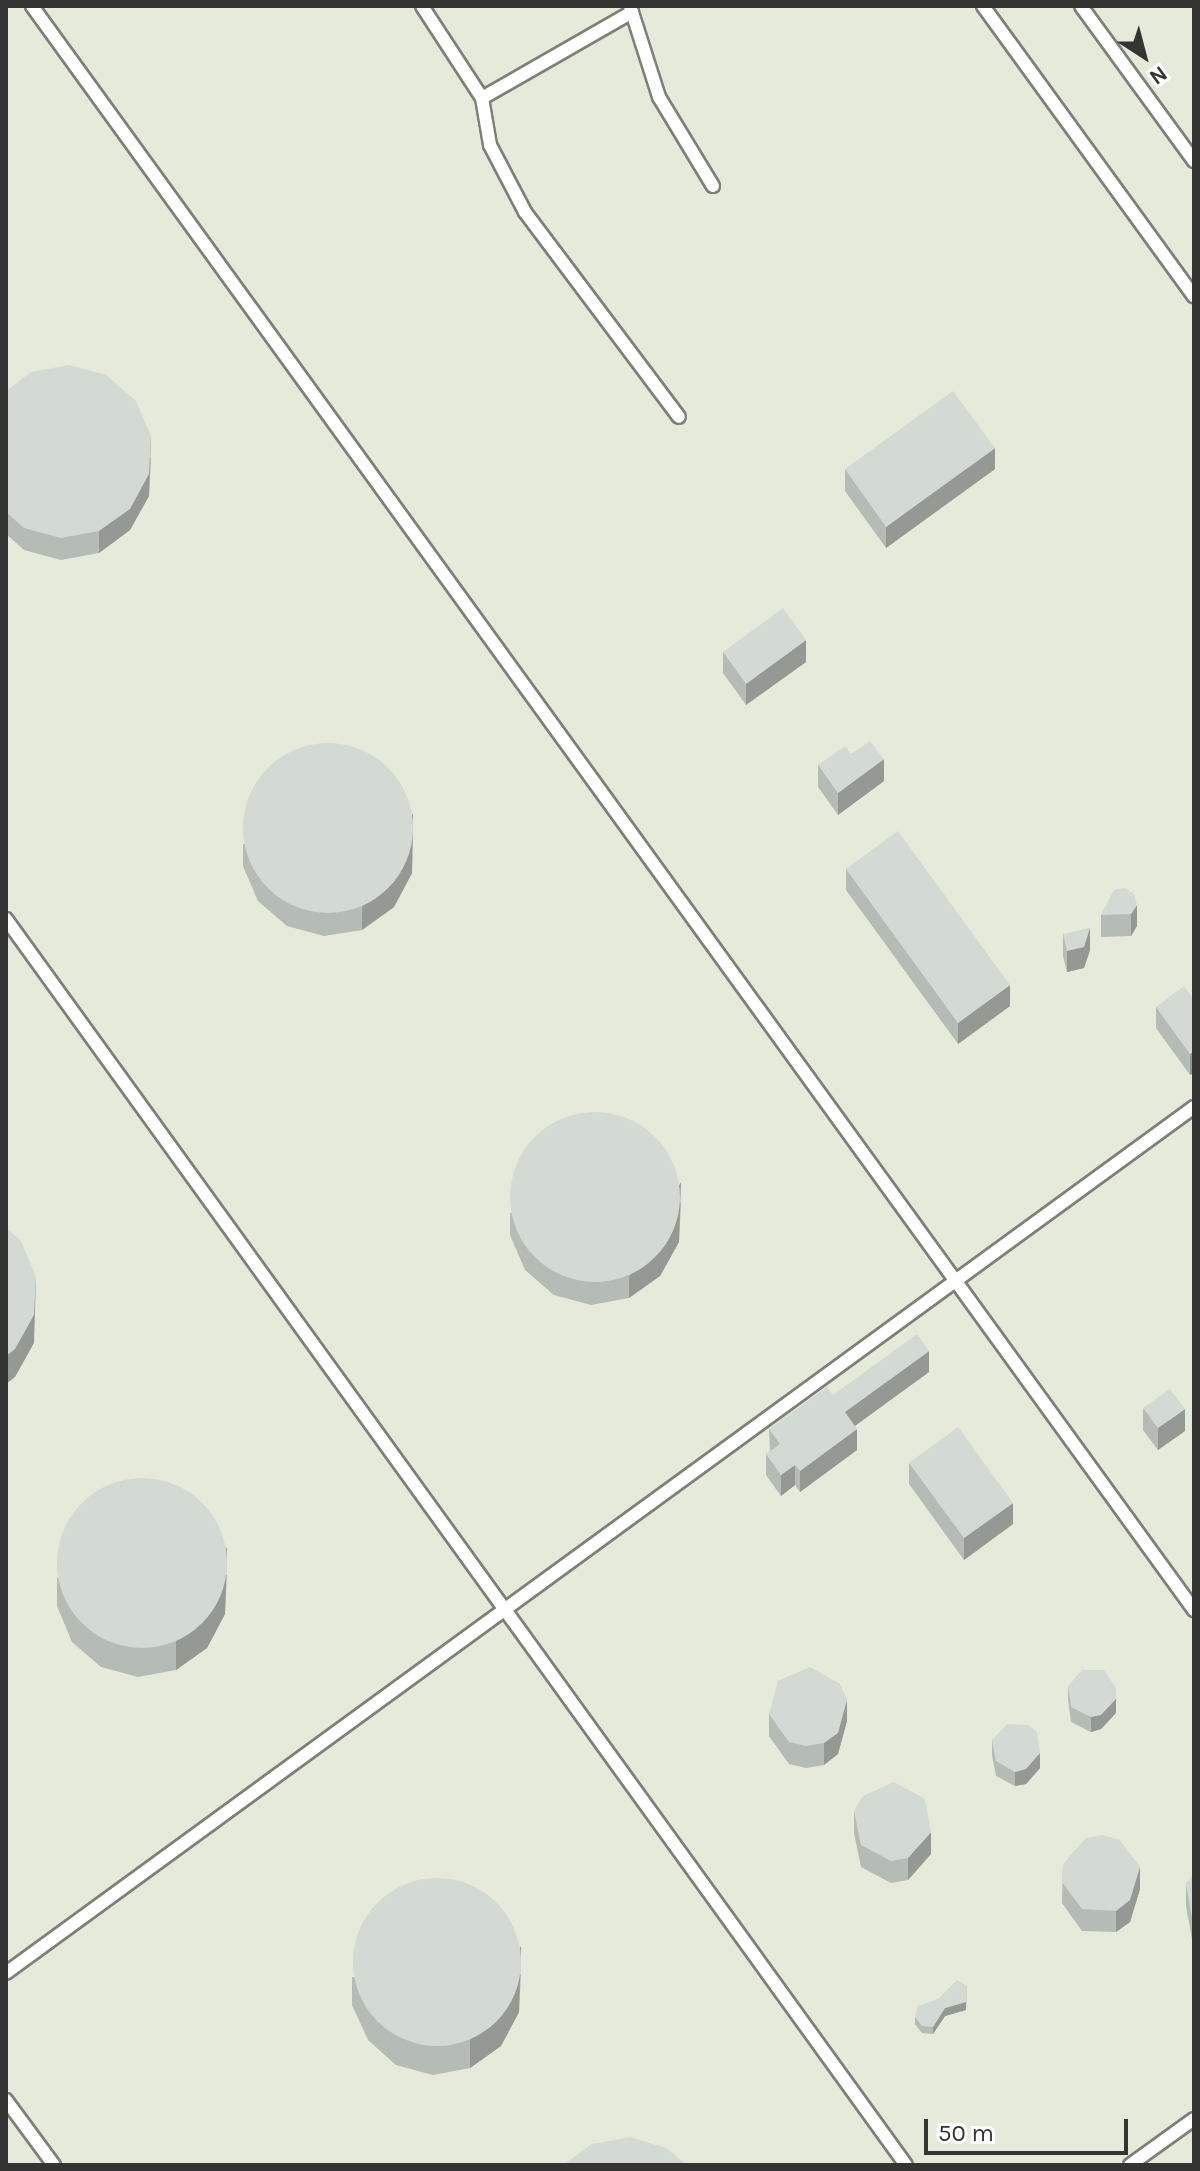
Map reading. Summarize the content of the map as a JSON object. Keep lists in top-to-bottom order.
{
  "scale_bar": "50 m",
  "north": "bottom right"
}
